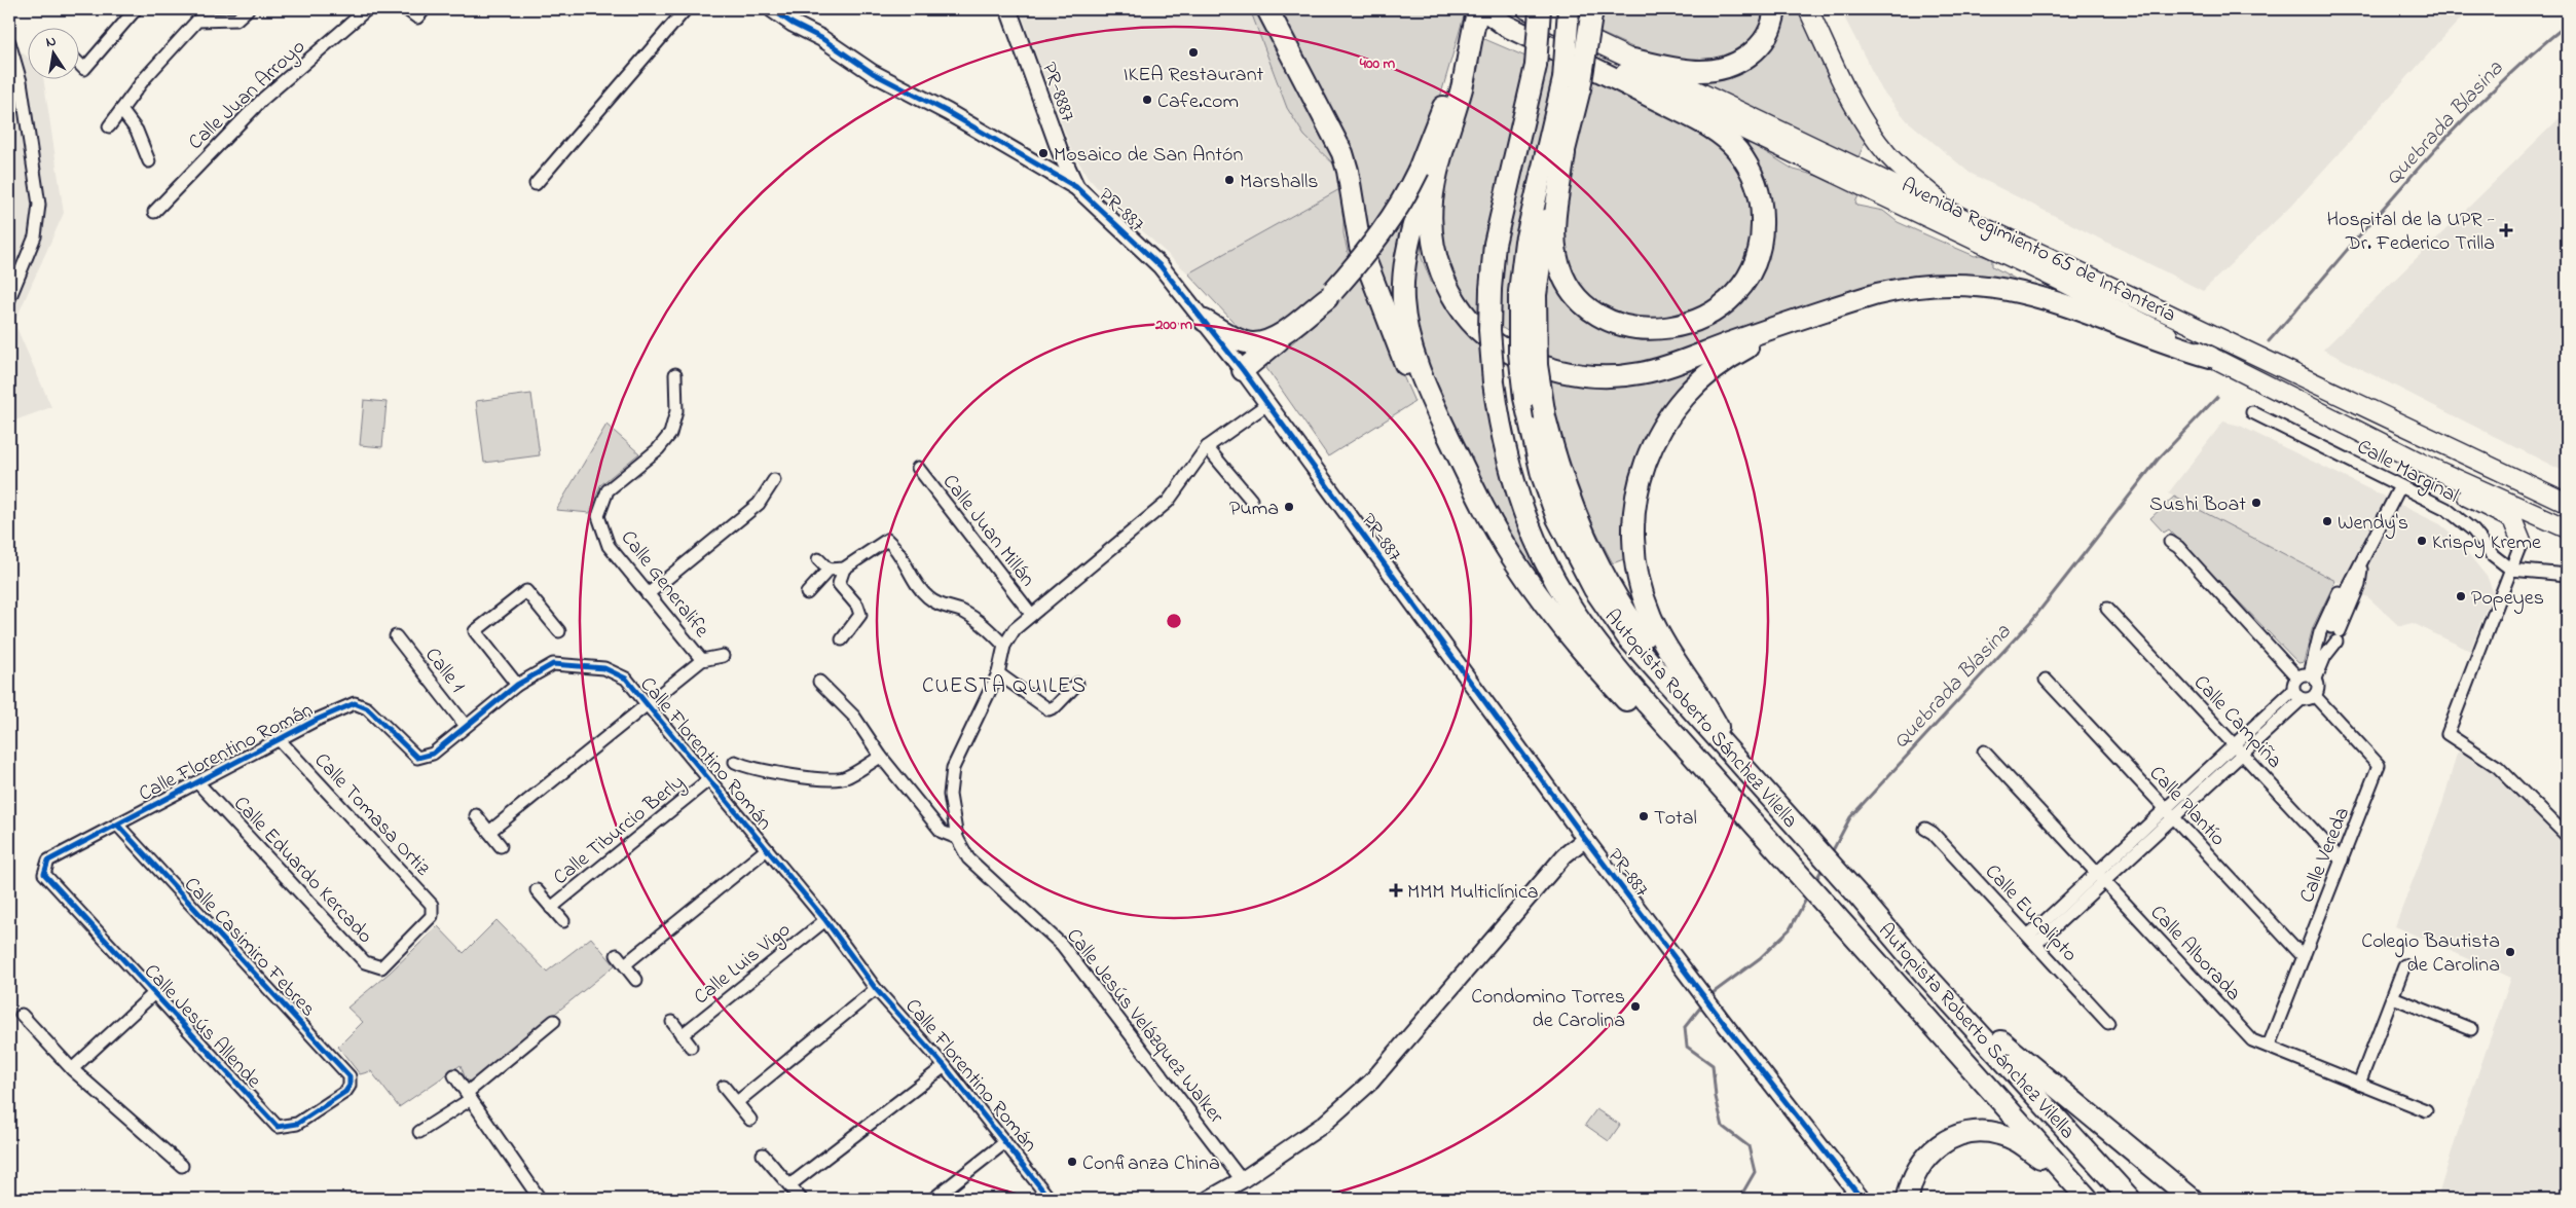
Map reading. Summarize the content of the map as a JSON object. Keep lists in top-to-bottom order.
{
  "streets": {
    "highway": ["Autopista Roberto Sánchez Vilella"],
    "main road": ["Avenida Regimiento 65 de Infantería"],
    "street": [
      "PR-8887",
      "Calle Juan Arroyo",
      "PR-887",
      "Calle Marginal",
      "Calle Juan Millán",
      "Calle Generalife",
      "Calle 1",
      "Calle Campiña",
      "Calle Florentino Román",
      "Calle Plantío",
      "Calle Tomasa Ortiz",
      "Calle Tiburcio Berly",
      "Calle Vereda",
      "Calle Eduardo Kercado",
      "Calle Eucalipto",
      "Calle Casimiro Febres",
      "Calle Alborada",
      "Calle Luis Vigo",
      "Calle Jesús Allende",
      "Calle Jesús Velázquez Walker"
    ]
  },
  "crossings": [
    ["PR-8887", "PR-887"],
    ["PR-887", "Calle Jesús Velázquez Walker"],
    ["Calle Juan Millán", "Calle Jesús Velázquez Walker"],
    ["Calle Generalife", "Calle Florentino Román"],
    ["Calle 1", "Calle Florentino Román"],
    ["Calle Campiña", "Calle Vereda"],
    ["Calle Florentino Román", "Calle Tomasa Ortiz"],
    ["Calle Florentino Román", "Calle Tiburcio Berly"],
    ["Calle Florentino Román", "Calle Eduardo Kercado"],
    ["Calle Florentino Román", "Calle Casimiro Febres"],
    ["Calle Florentino Román", "Calle Luis Vigo"],
    ["Calle Florentino Román", "Calle Jesús Allende"],
    ["Calle Plantío", "Calle Vereda"],
    ["Calle Tomasa Ortiz", "Calle Eduardo Kercado"],
    ["Calle Vereda", "Calle Alborada"],
    ["Calle Casimiro Febres", "Calle Jesús Allende"]
  ],
  "districts": ["CUESTA QUILES"],
  "water": ["Quebrada Blasina"],
  "places": {
    "other": [
      "IKEA Restaurant",
      "Cafe.com",
      "Mosaico de San Antón",
      "Marshalls",
      "Sushi Boat",
      "Puma",
      "Wendy's",
      "Krispy Kreme",
      "Popeyes",
      "Total",
      "Colegio Bautista de Carolina",
      "Condomino Torres de Carolina",
      "Confianza China"
    ],
    "health": ["Hospital de la UPR - Dr. Federico Trilla", "MMM Multiclínica"]
  },
  "north": "top",
  "rings": ["400 m", "200 m"]
}
